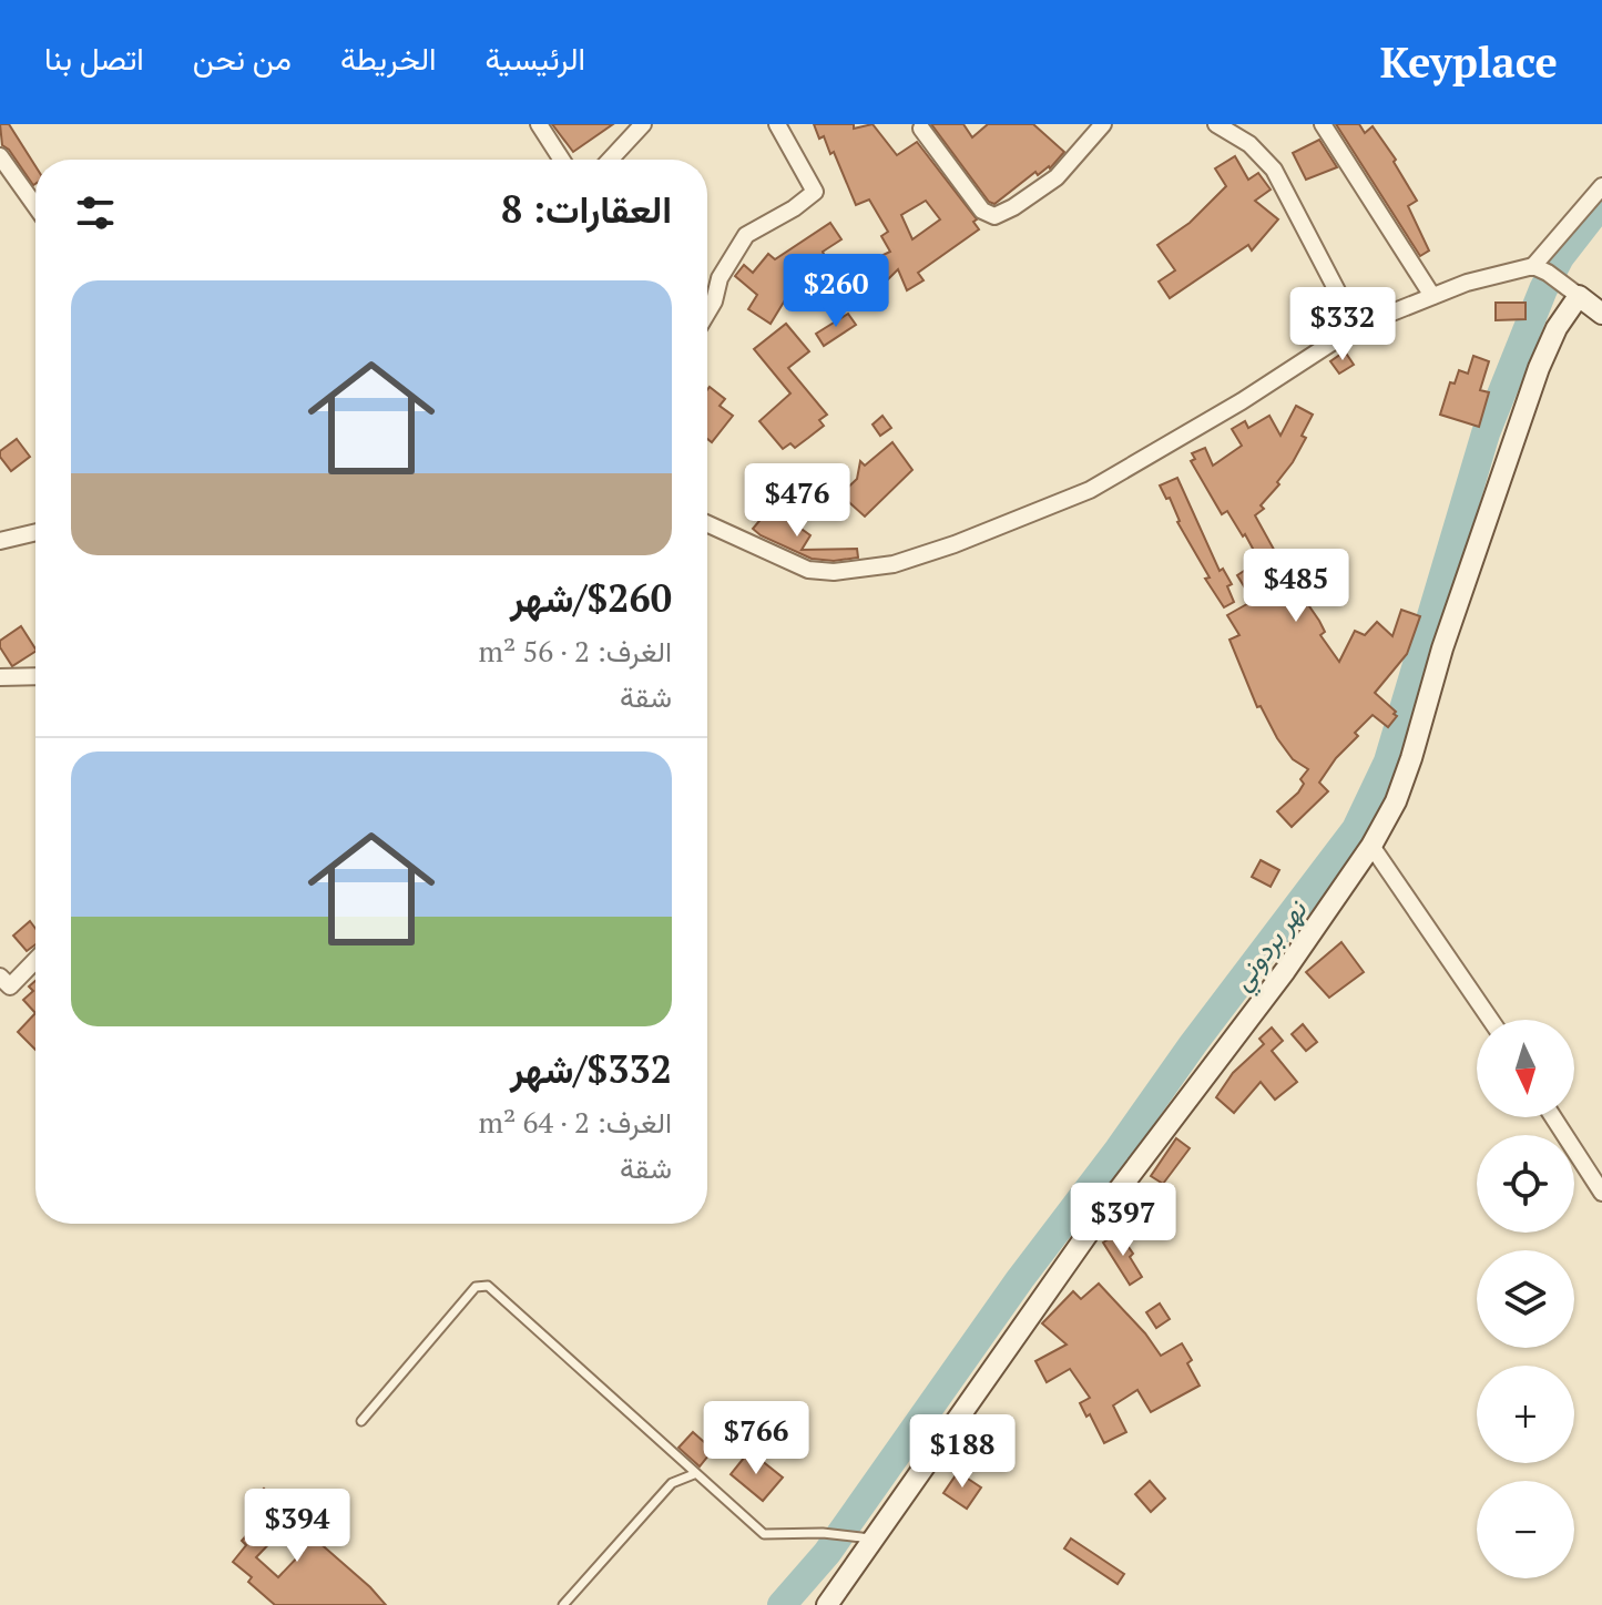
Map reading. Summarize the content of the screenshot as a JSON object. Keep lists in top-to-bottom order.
{
  "water": ["نهر بردوني"],
  "north": "bottom",
  "page": {
    "header": "Keyplace",
    "nav": [
      "الرئيسية",
      "الخريطة",
      "من نحن",
      "اتصل بنا"
    ],
    "heading": "العقارات: 8",
    "price": [
      "$260",
      "$332",
      "$476",
      "$485",
      "$397",
      "$766",
      "$188",
      "$394"
    ],
    "list": [
      {
        "name": "$260/شهر",
        "note": "الغرف: 2 · 56 m² · شقة"
      },
      {
        "name": "$332/شهر",
        "note": "الغرف: 2 · 64 m² · شقة"
      }
    ],
    "map_buttons": ["+", "−"]
  }
}
